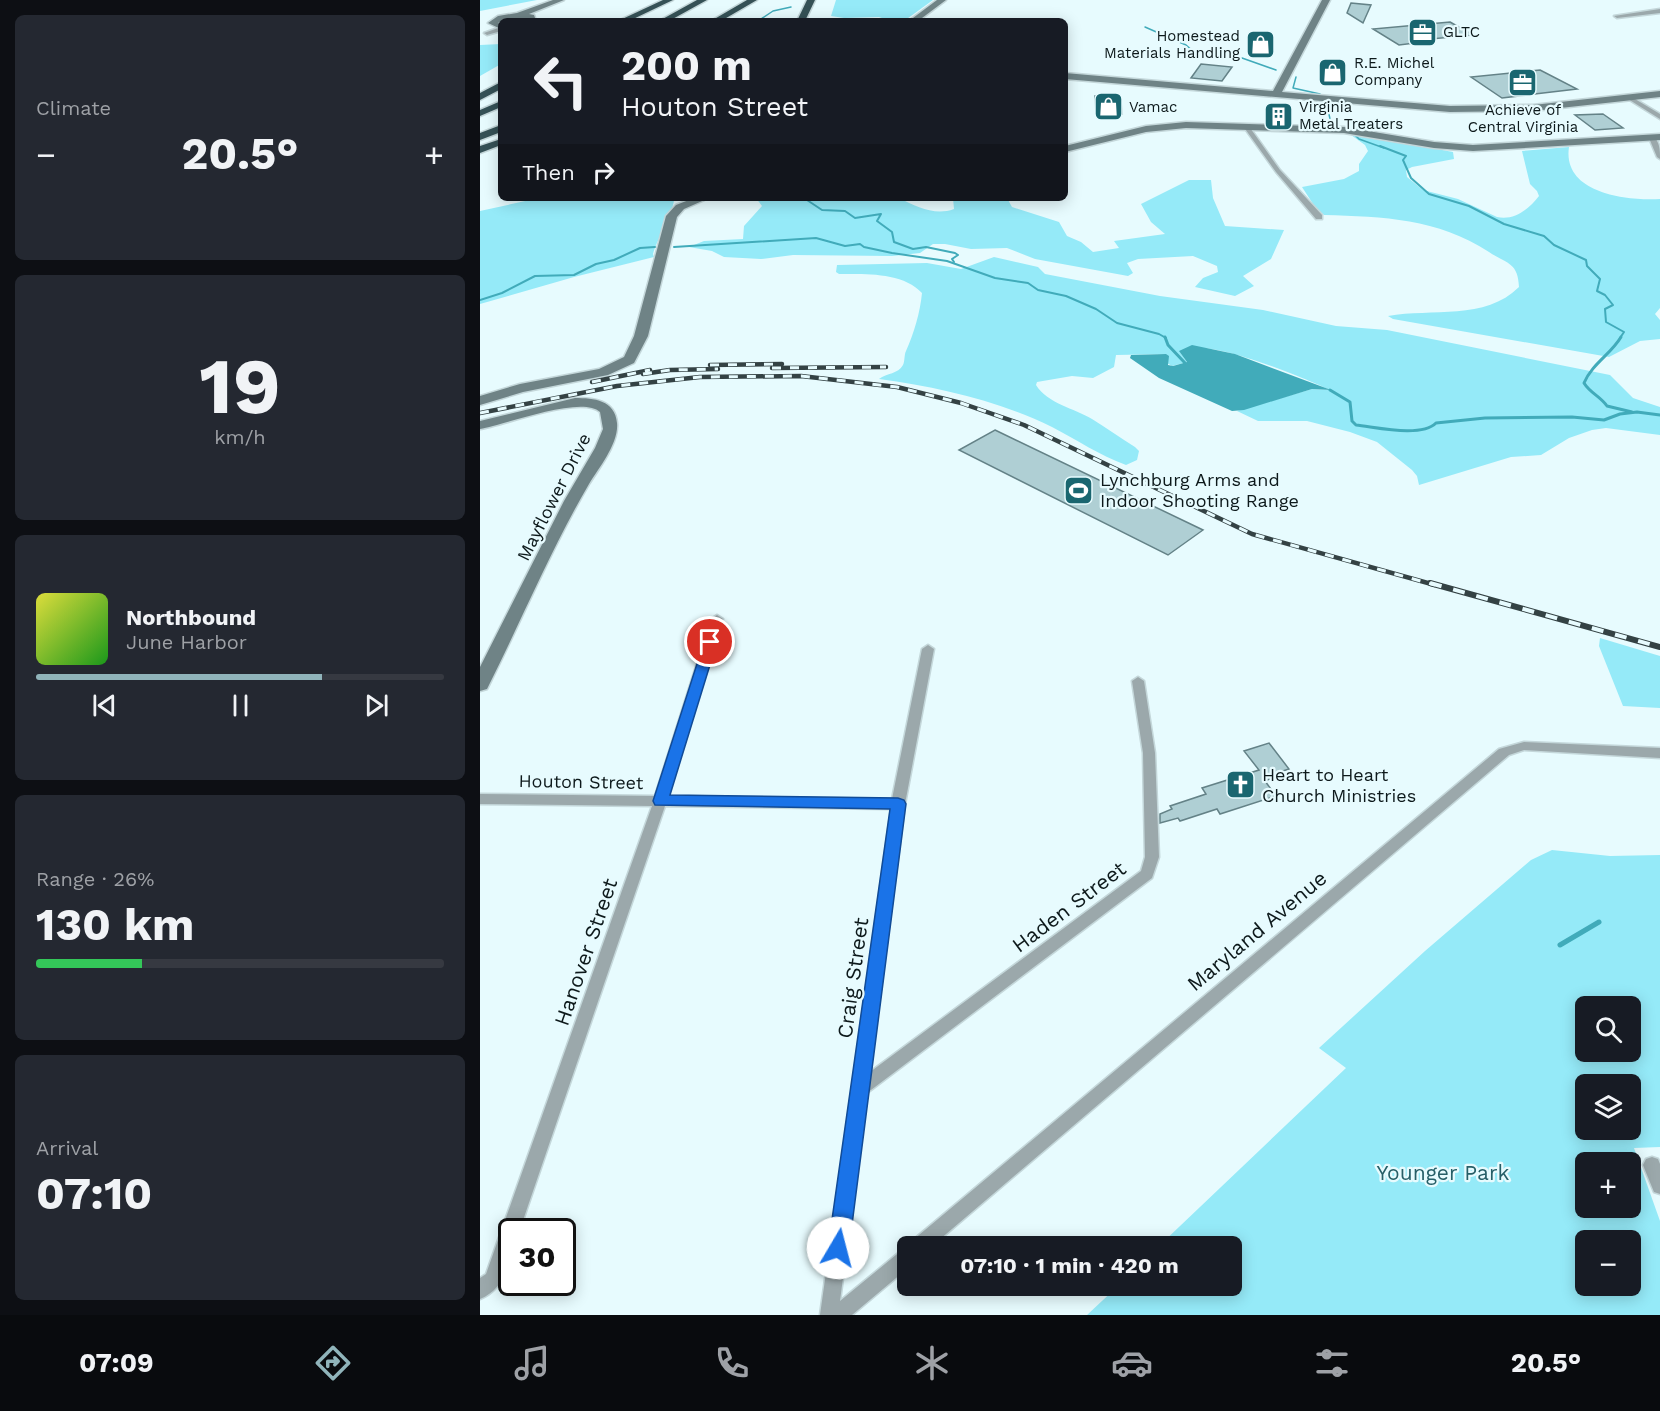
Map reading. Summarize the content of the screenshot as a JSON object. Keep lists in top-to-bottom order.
{
  "streets": {
    "street": [
      "Mayflower Drive",
      "Houton Street",
      "Haden Street",
      "Maryland Avenue",
      "Hanover Street",
      "Craig Street"
    ]
  },
  "crossings": [
    ["Houton Street", "Hanover Street"],
    ["Houton Street", "Craig Street"],
    ["Haden Street", "Craig Street"]
  ],
  "parks": ["Younger Park"],
  "places": {
    "office": ["GLTC", "Achieve of Central Virginia"],
    "shop": ["Homestead Materials Handling", "R.E. Michel Company", "Vamac"],
    "building": ["Virginia Metal Treaters"],
    "sports": ["Lynchburg Arms and Indoor Shooting Range"],
    "church": ["Heart to Heart Church Ministries"]
  },
  "page": {
    "tile": [
      "Climate",
      ["19", "km/h"],
      ["Range · 26%", "130 km"],
      ["Arrival", "07:10"]
    ],
    "turn": ["200 m", "Houton Street"],
    "heat": ["−", "20.5°", "+"],
    "then": "Then",
    "song": ["Northbound", "June Harbor"],
    "map_buttons": ["+", "−"],
    "limit": "30",
    "trip": "07:10 · 1 min · 420 m",
    "tabs": ["07:09", "20.5°"]
  }
}
